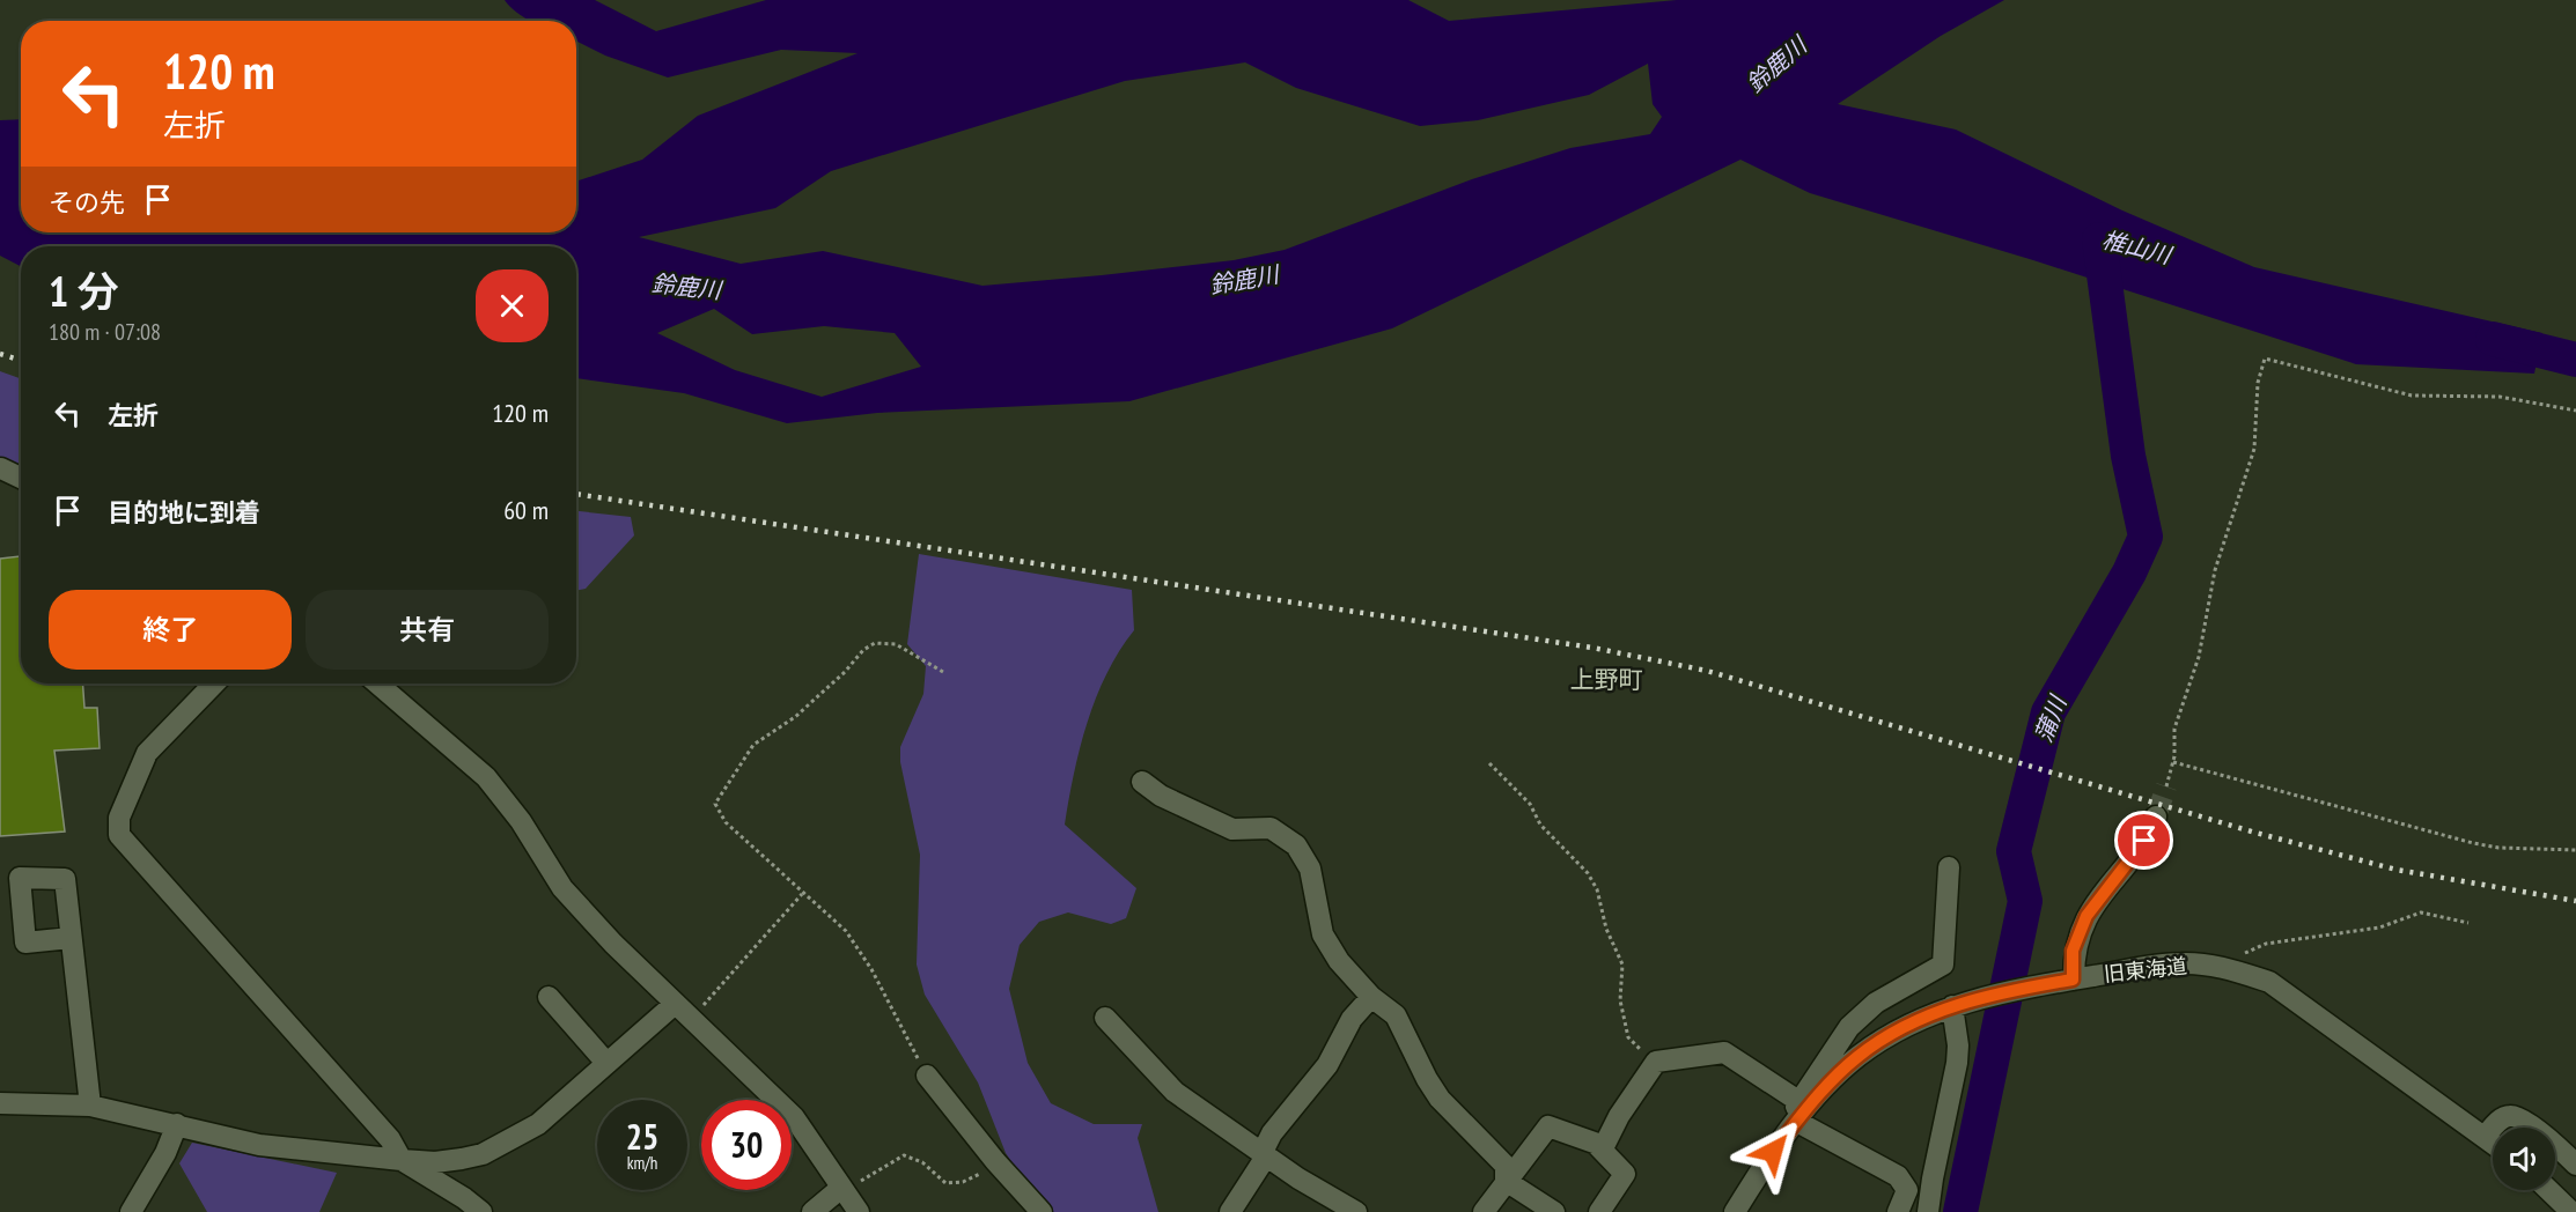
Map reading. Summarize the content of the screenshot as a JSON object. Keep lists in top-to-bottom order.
{
  "streets": {
    "street": ["旧東海道"]
  },
  "districts": ["上野町"],
  "water": ["鈴鹿川", "椎山川", "蒲川"],
  "page": {
    "turn": ["120 m", "左折"],
    "then": "その先",
    "heading": ["1 分", "180 m · 07:08"],
    "list": [
      {
        "name": "左折",
        "value": "120 m"
      },
      {
        "name": "目的地に到着",
        "value": "60 m"
      }
    ],
    "buttons": ["終了", "共有"],
    "speed": "25 km/h",
    "limit": "30"
  }
}
